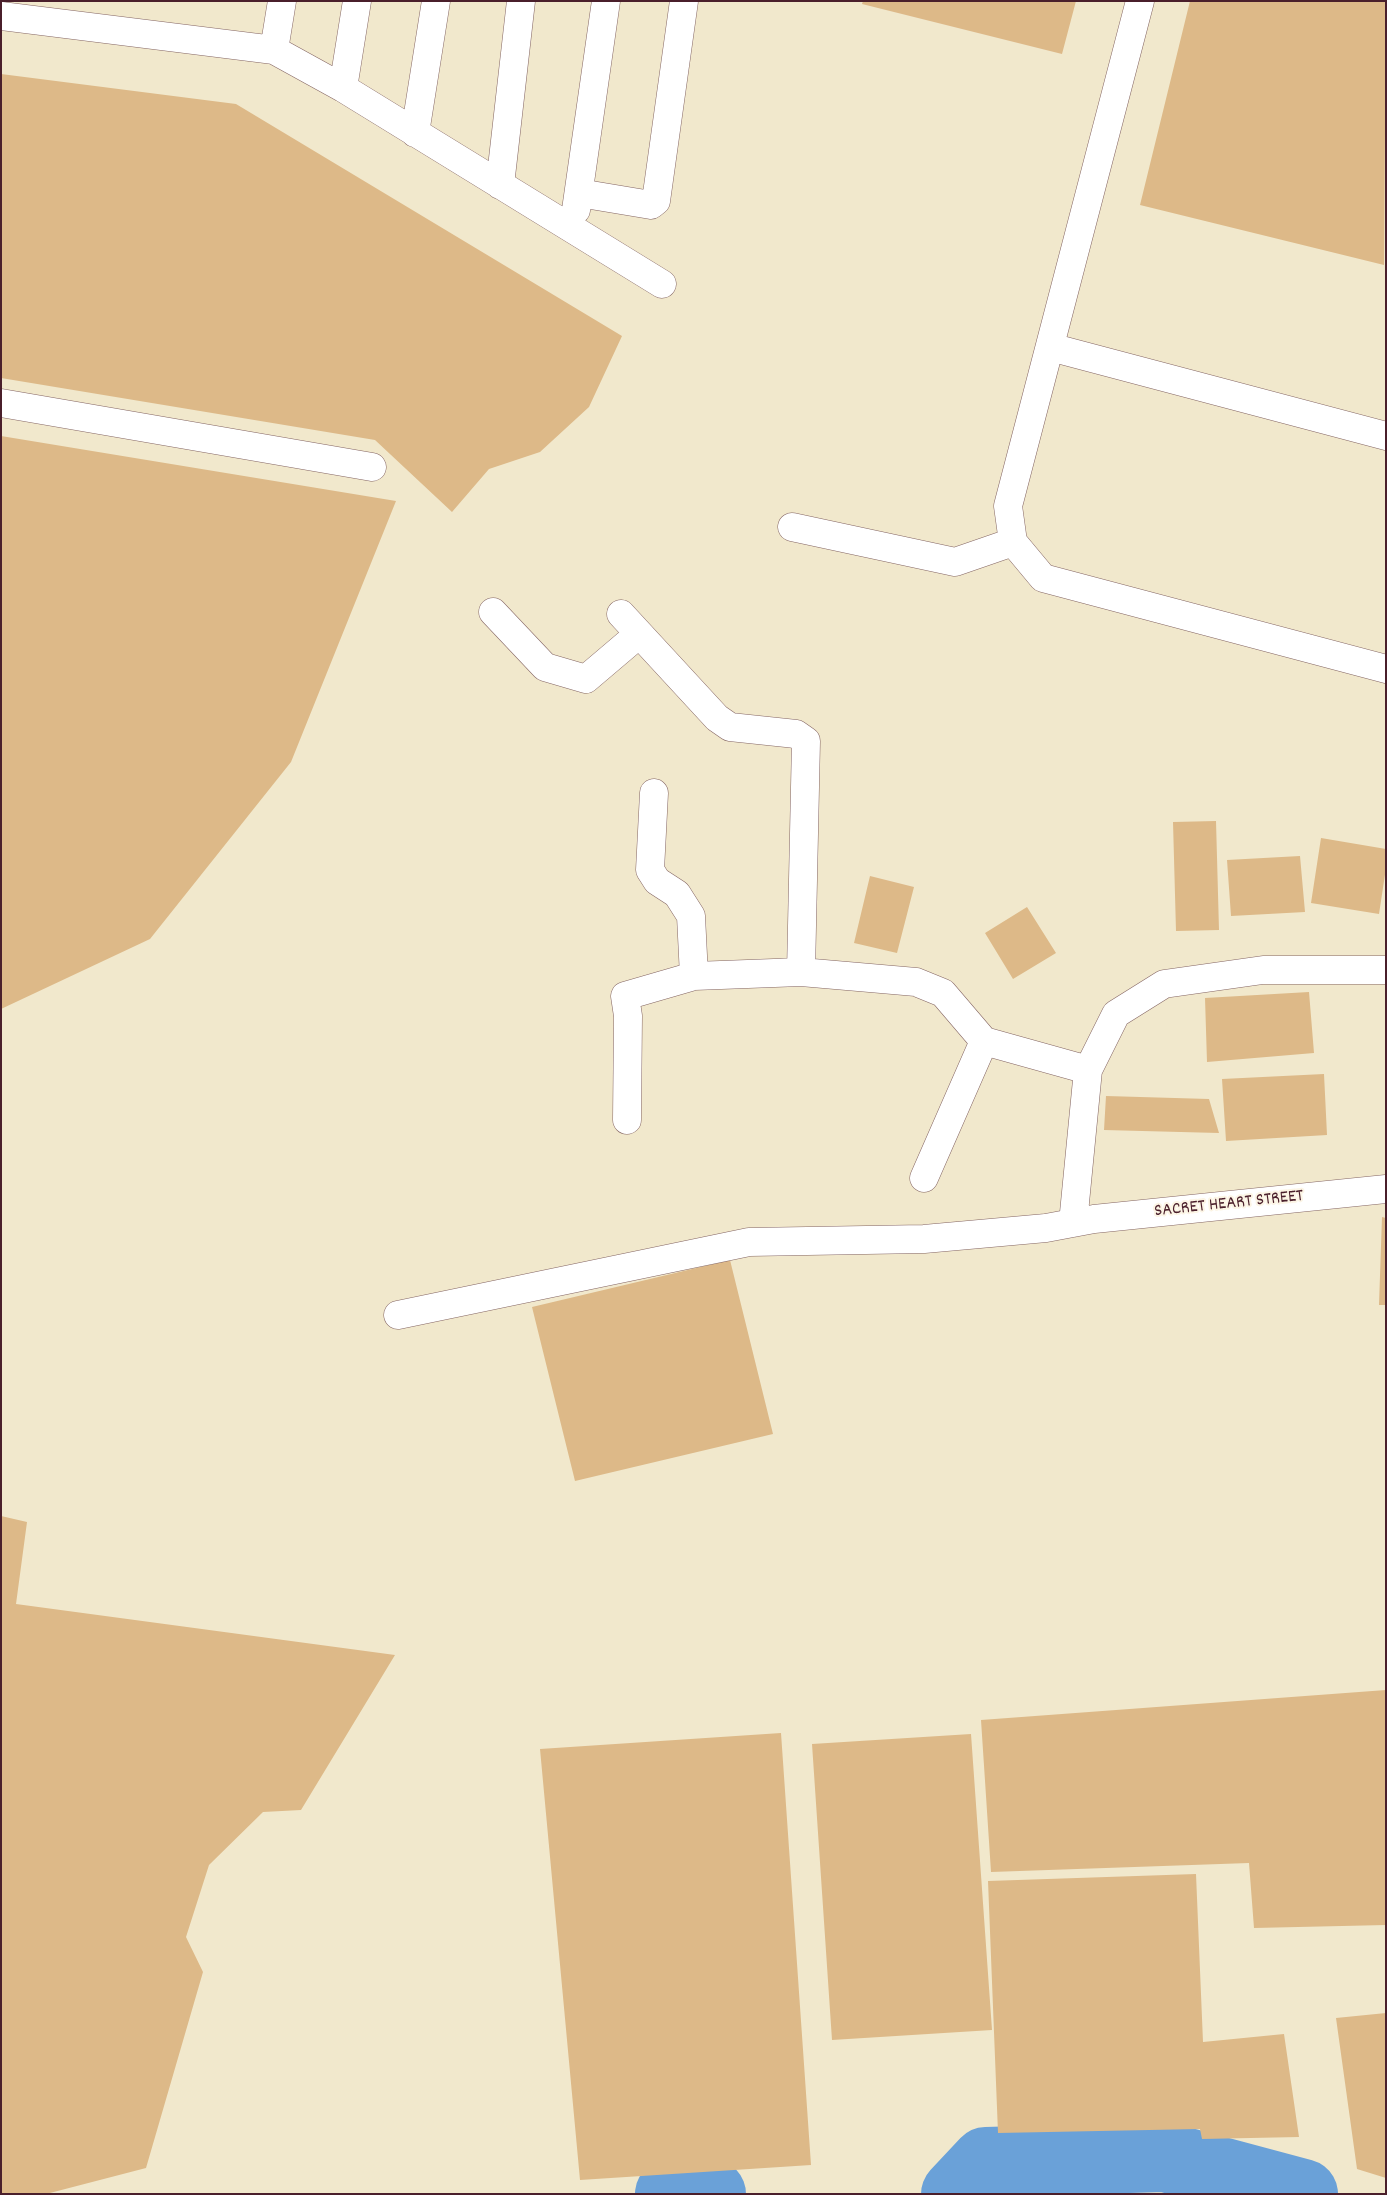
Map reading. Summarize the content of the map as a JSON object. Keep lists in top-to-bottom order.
{
  "streets": {
    "street": ["SACRET HEART STREET"]
  }
}
